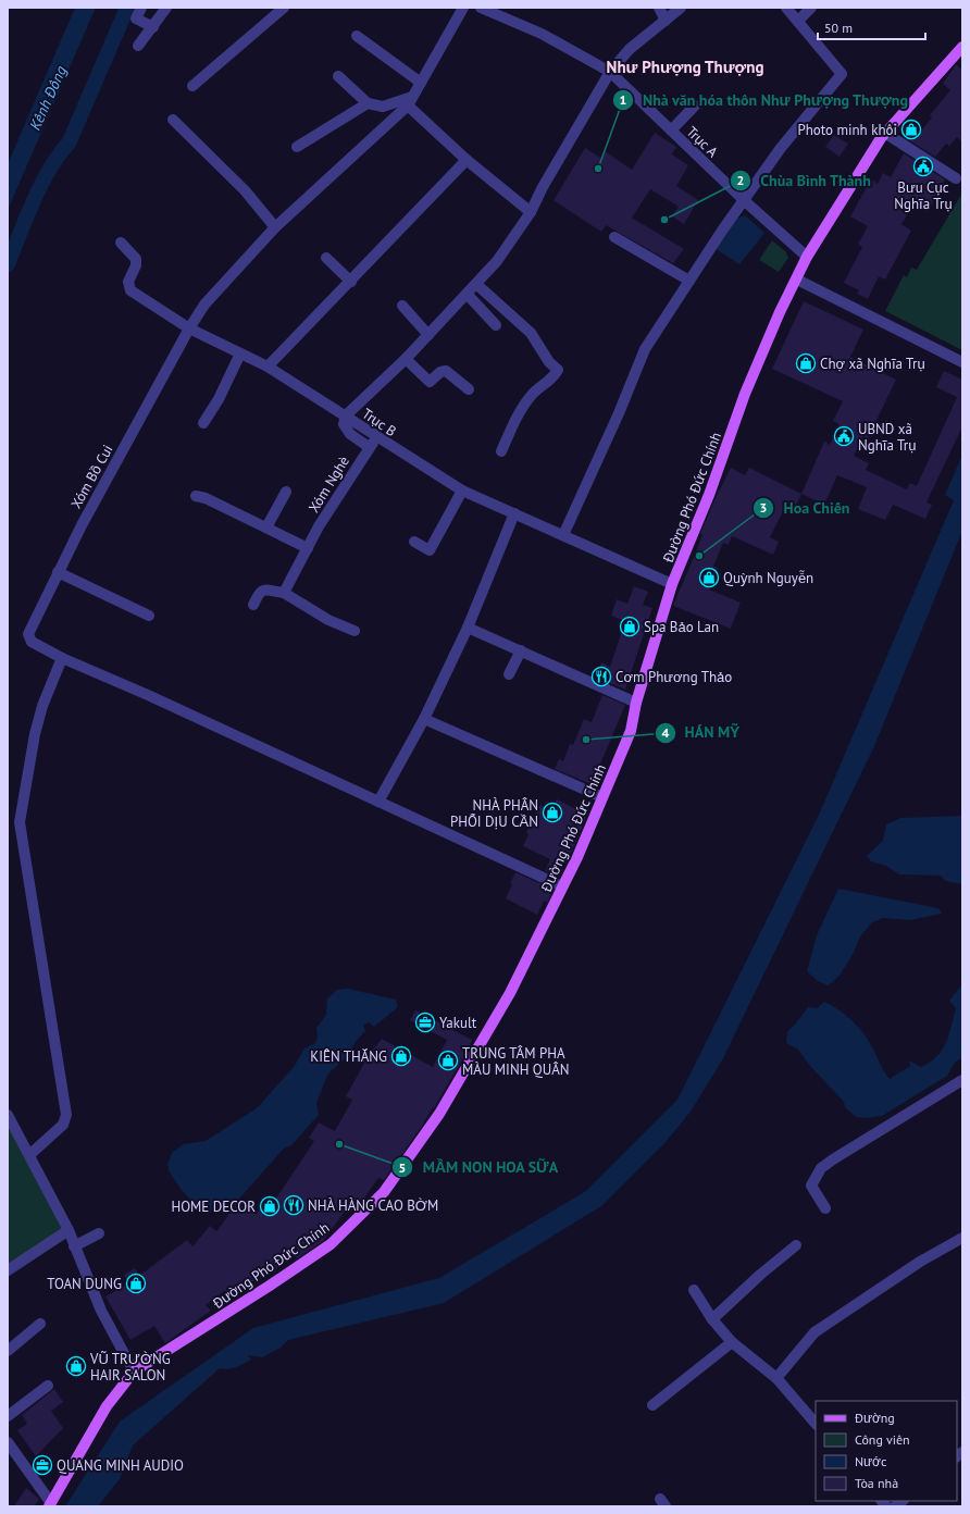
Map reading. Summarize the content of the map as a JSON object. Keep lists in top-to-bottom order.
{
  "streets": {
    "main road": ["Đường Phó Đức Chính"],
    "street": [
      "Trục A",
      "Trục B",
      "Xóm Bồ Cui",
      "Xóm Nghè"
    ]
  },
  "crossings": [
    ["Trục A", "Đường Phó Đức Chính"],
    ["Trục B", "Xóm Bồ Cui"],
    ["Trục B", "Xóm Nghè"],
    ["Trục B", "Đường Phó Đức Chính"]
  ],
  "districts": ["Như Phượng Thượng"],
  "water": ["Kênh Đông"],
  "places": {
    "shop": [
      "Photo minh khôi",
      "Chợ xã Nghĩa Trụ",
      "Quỳnh Nguyễn",
      "Spa Bảo Lan",
      "NHÀ PHÂN PHỐI DỊU CẦN",
      "KIÊN THẮNG",
      "TRUNG TÂM PHA MÀU MINH QUÂN",
      "HOME DECOR",
      "TOAN DUNG",
      "VŨ TRƯỜNG HAIR SALON"
    ],
    "public building": ["Bưu Cục Nghĩa Trụ", "UBND xã Nghĩa Trụ"],
    "other": [
      "Nhà văn hóa thôn Như Phượng Thượng",
      "Chùa Bình Thành",
      "Hoa Chiến",
      "HÁN MỸ",
      "MẦM NON HOA SỮA"
    ],
    "restaurant": ["Cơm Phương Thảo", "NHÀ HÀNG CAO BỜM"],
    "office": ["Yakult", "QUANG MINH AUDIO"]
  },
  "legend": [
    "Đường",
    "Công viên",
    "Nước",
    "Tòa nhà"
  ],
  "scale_bar": "50 m"
}
